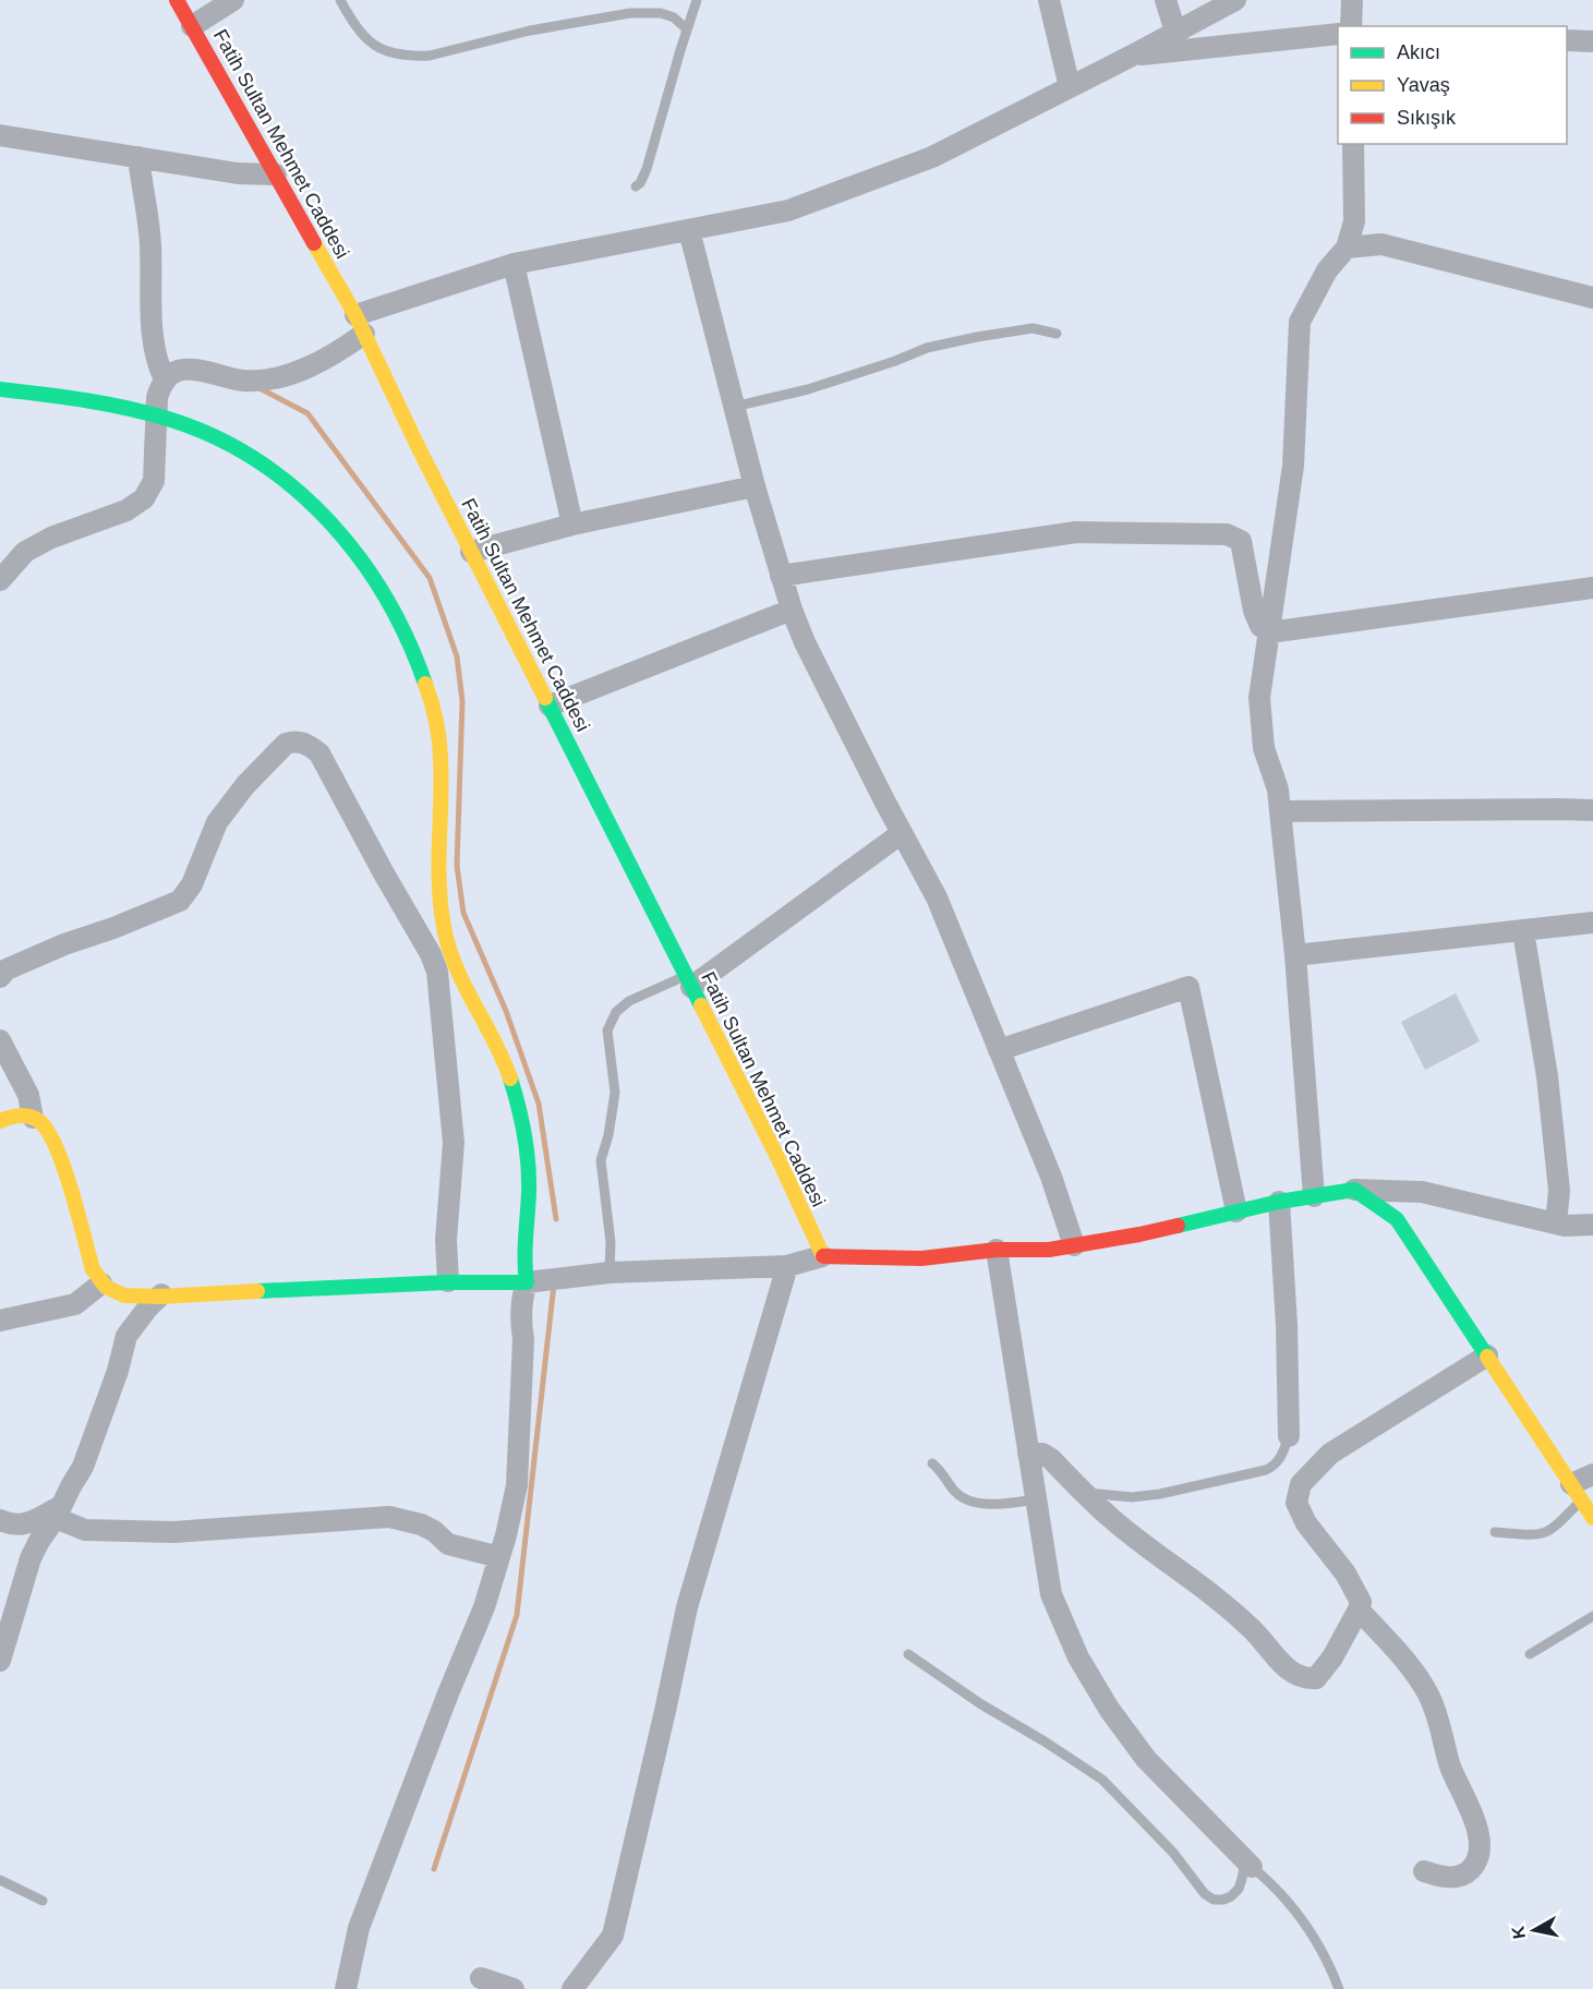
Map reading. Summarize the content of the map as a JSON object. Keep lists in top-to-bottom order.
{
  "streets": {
    "street": ["Fatih Sultan Mehmet Caddesi"]
  },
  "legend": ["Akıcı", "Yavaş", "Sıkışık"],
  "north": "left"
}
